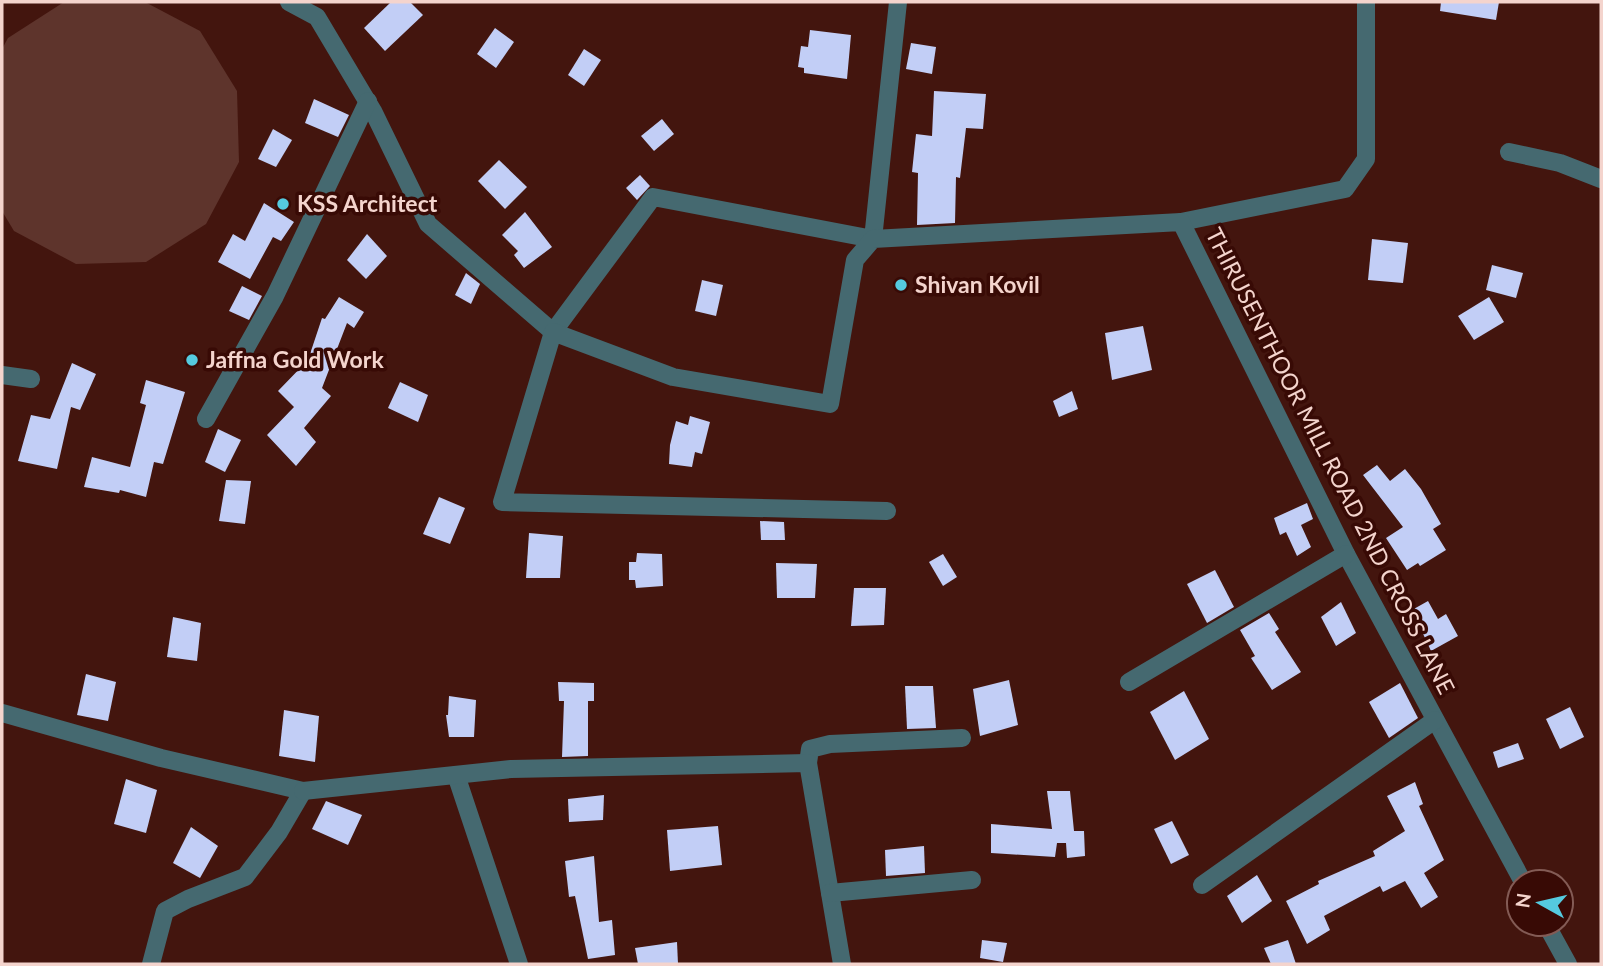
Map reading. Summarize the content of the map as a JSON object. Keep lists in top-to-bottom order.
{
  "streets": {
    "street": ["THIRUSENTHOOR MILL ROAD 2ND CROSS LANE"]
  },
  "places": ["KSS Architect", "Shivan Kovil", "Jaffna Gold Work"],
  "north": "left"
}
